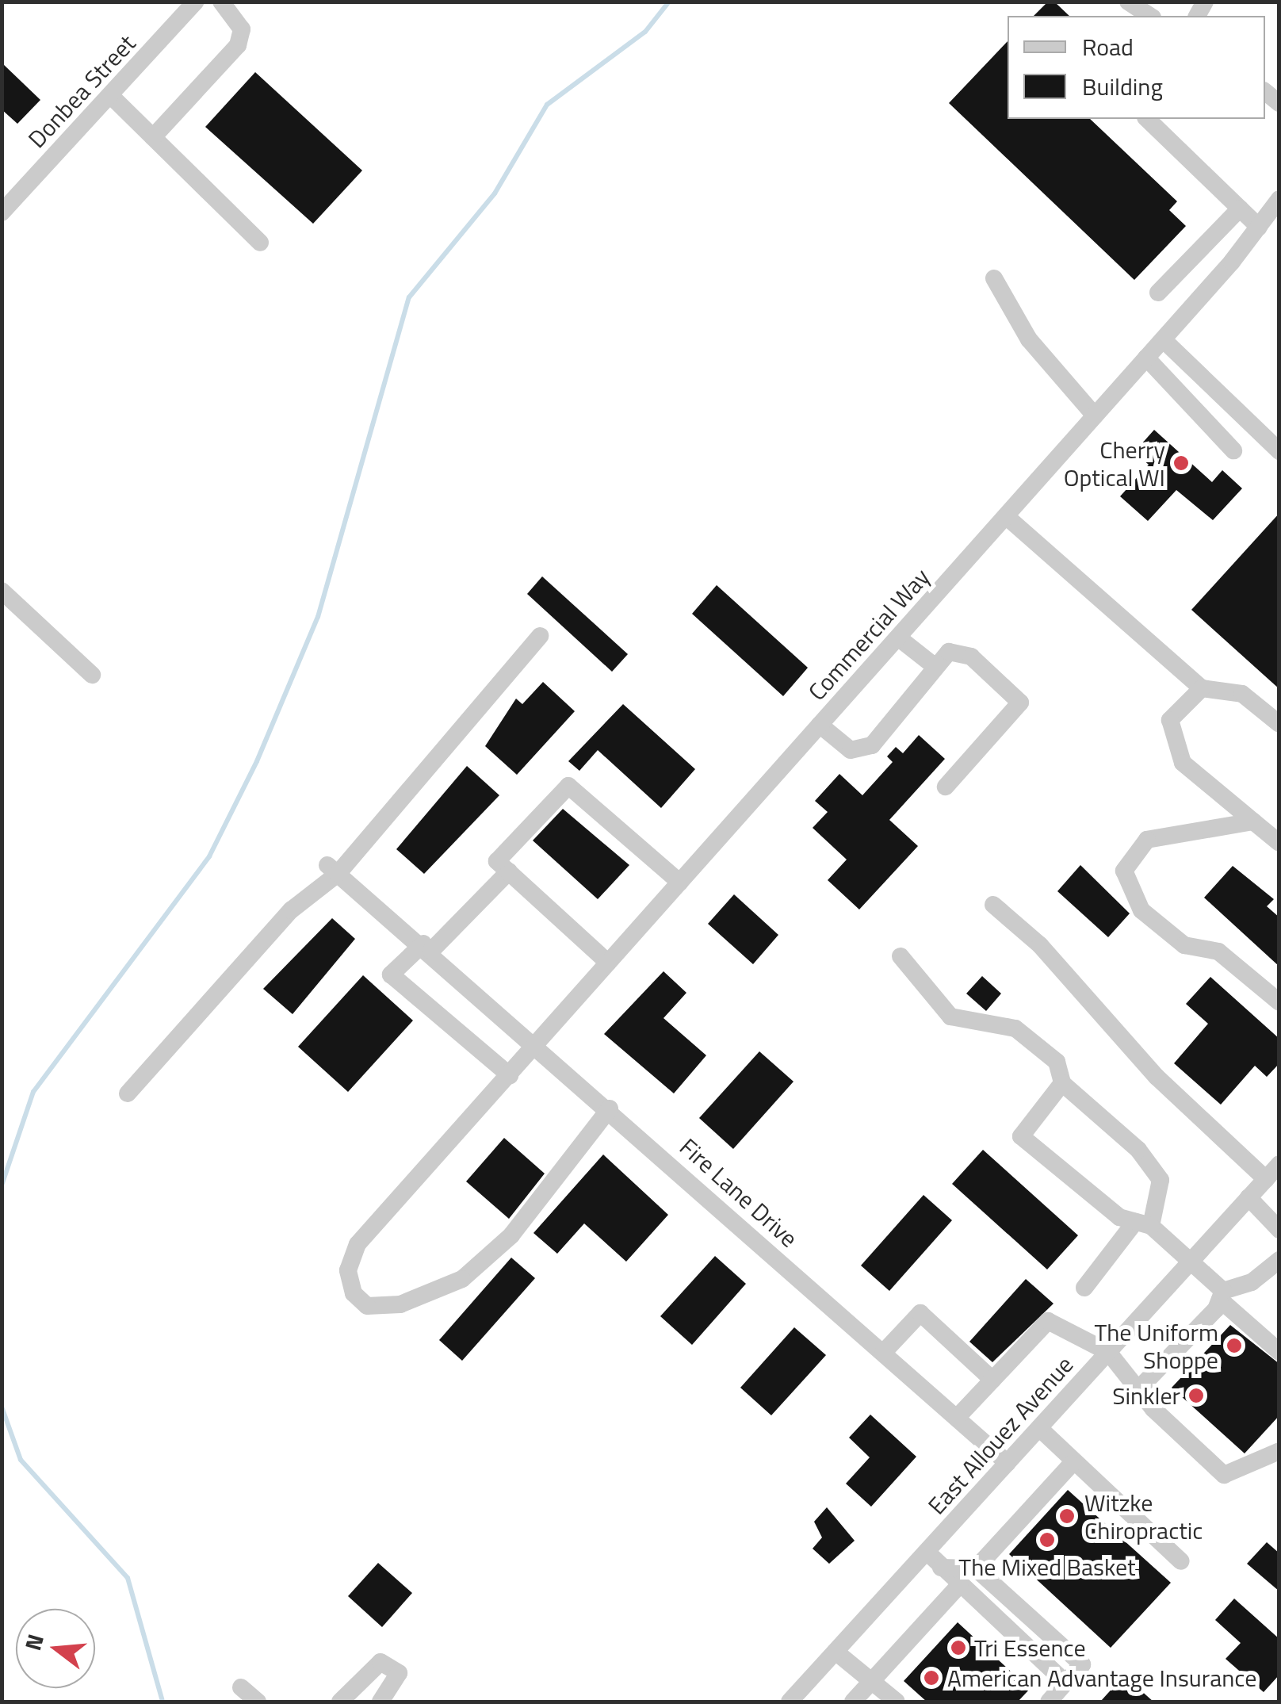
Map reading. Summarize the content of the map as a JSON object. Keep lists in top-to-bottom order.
{
  "streets": {
    "street": [
      "Donbea Street",
      "Commercial Way",
      "Fire Lane Drive",
      "East Allouez Avenue"
    ]
  },
  "crossings": [
    ["Commercial Way", "Fire Lane Drive"],
    ["Fire Lane Drive", "East Allouez Avenue"]
  ],
  "places": [
    "Cherry Optical WI",
    "The Uniform Shoppe",
    "Sinkler",
    "Witzke Chiropractic",
    "The Mixed Basket",
    "Tri Essence",
    "American Advantage Insurance"
  ],
  "legend": ["Road", "Building"],
  "north": "left"
}
